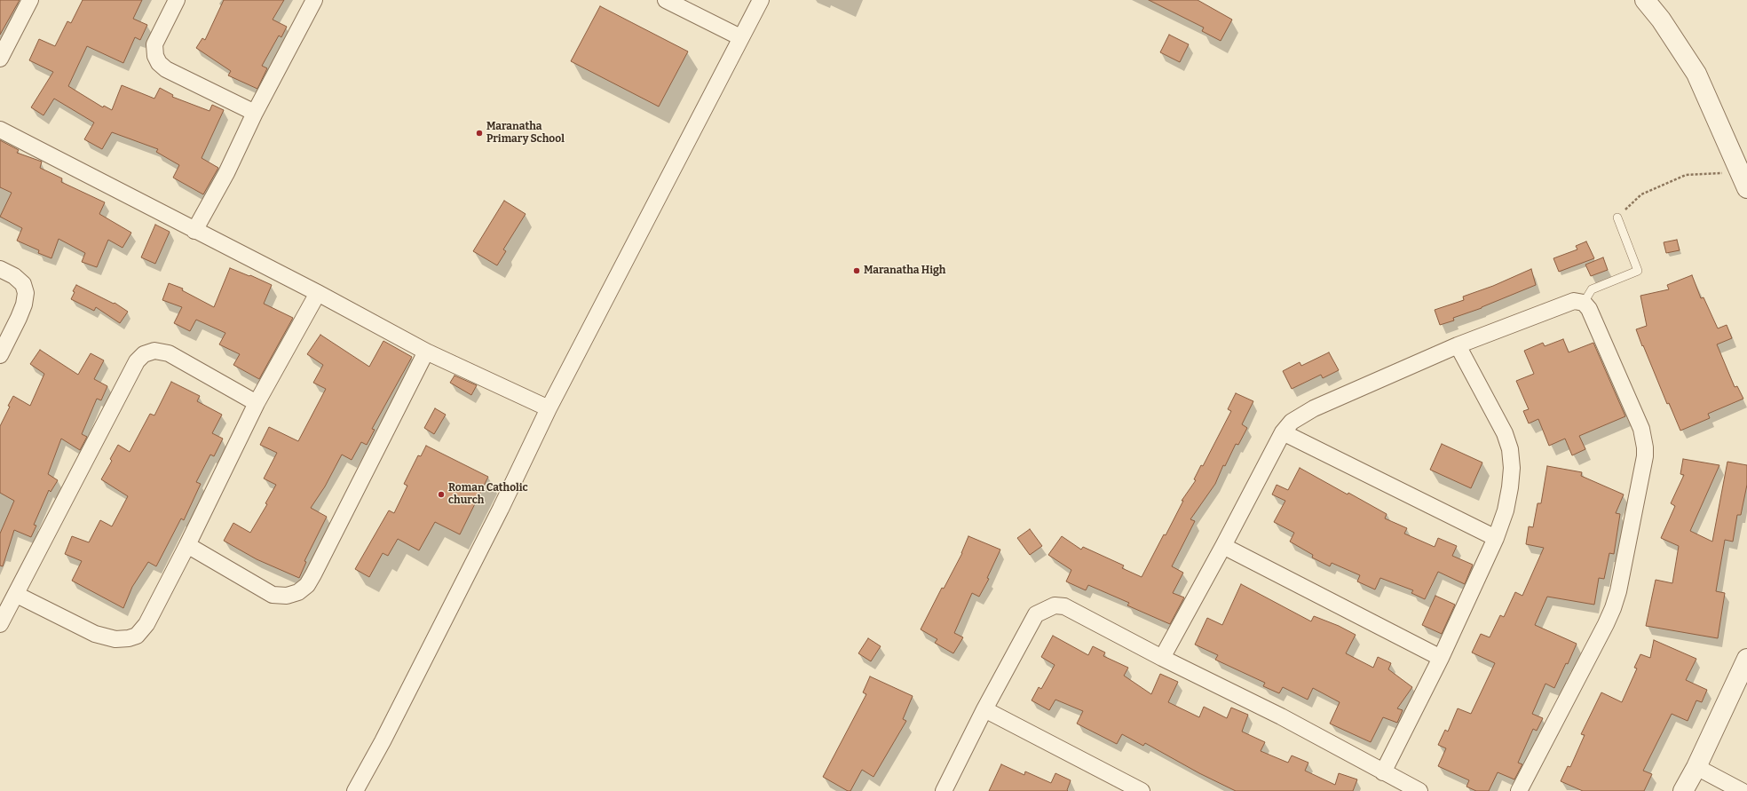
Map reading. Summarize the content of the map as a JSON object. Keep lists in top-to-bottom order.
{
  "places": ["Maranatha Primary School", "Maranatha High", "Roman Catholic church"]
}
